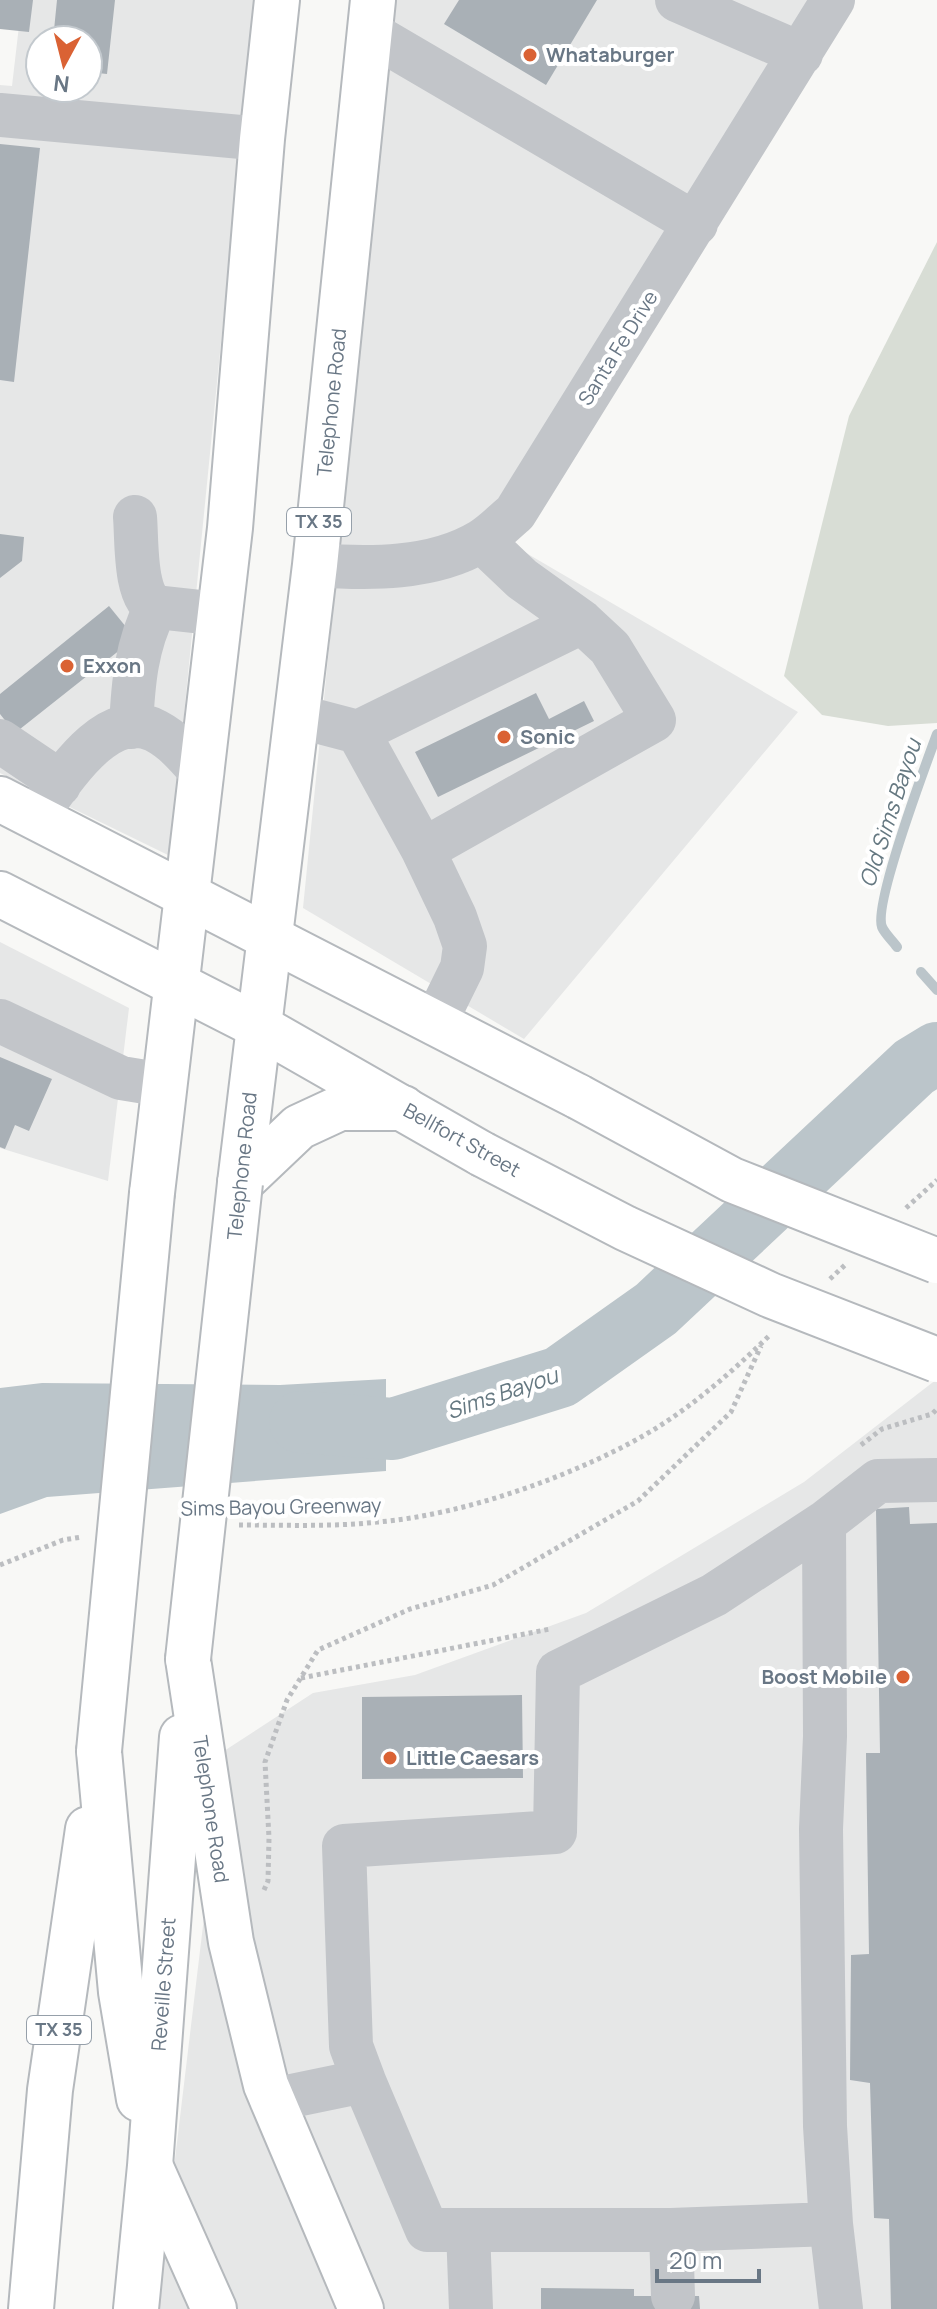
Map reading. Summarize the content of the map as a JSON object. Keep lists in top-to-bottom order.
{
  "streets": {
    "main road": [
      "Telephone Road",
      "TX 35",
      "Bellfort Street",
      "Reveille Street"
    ],
    "street": ["Santa Fe Drive"],
    "path": ["Sims Bayou Greenway"]
  },
  "crossings": [
    ["Santa Fe Drive", "Telephone Road"],
    ["Telephone Road", "Bellfort Street"],
    ["Telephone Road", "Reveille Street"],
    ["TX 35", "Bellfort Street"]
  ],
  "water": ["Old Sims Bayou", "Sims Bayou"],
  "places": [
    "Whataburger",
    "Exxon",
    "Sonic",
    "Boost Mobile",
    "Little Caesars"
  ],
  "scale_bar": "20 m",
  "north": "bottom"
}
